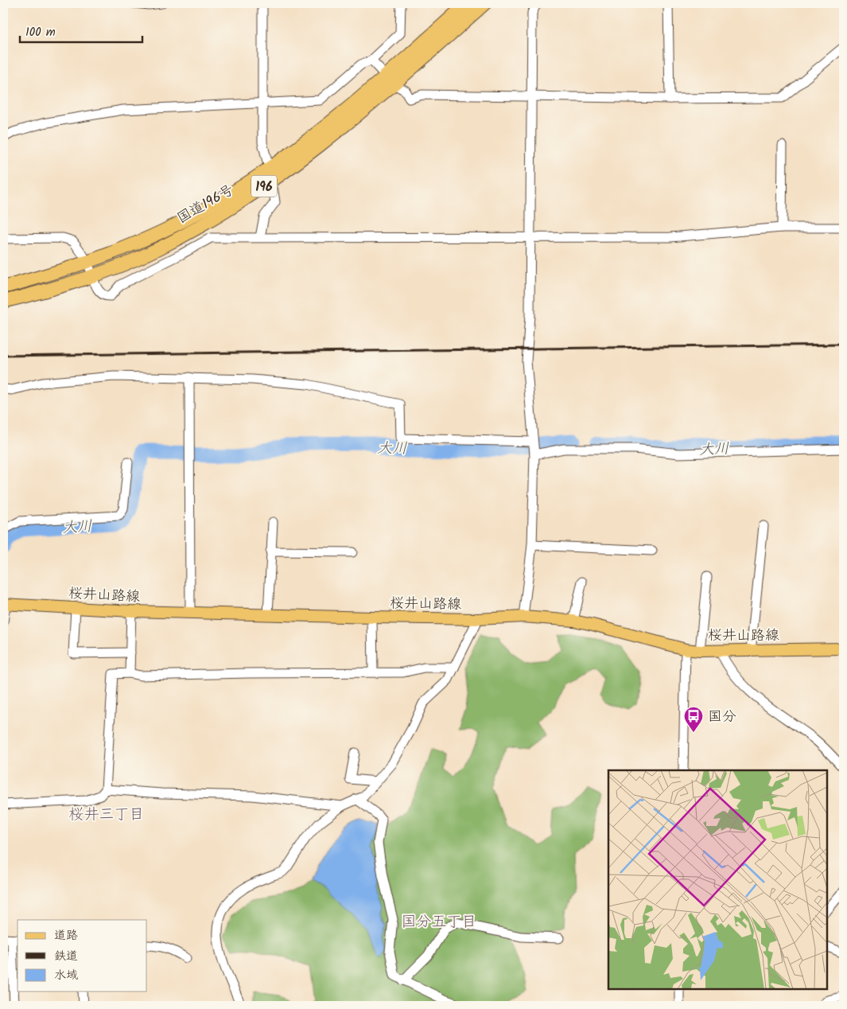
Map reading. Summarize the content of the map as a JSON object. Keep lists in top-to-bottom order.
{
  "streets": {
    "highway": ["196", "国道196号"],
    "main road": ["桜井山路線"]
  },
  "districts": ["桜井三丁目", "国分五丁目"],
  "water": ["大川"],
  "places": {
    "bus stop": ["国分"]
  },
  "legend": ["道路", "鉄道", "水域"],
  "scale_bar": "100 m"
}
